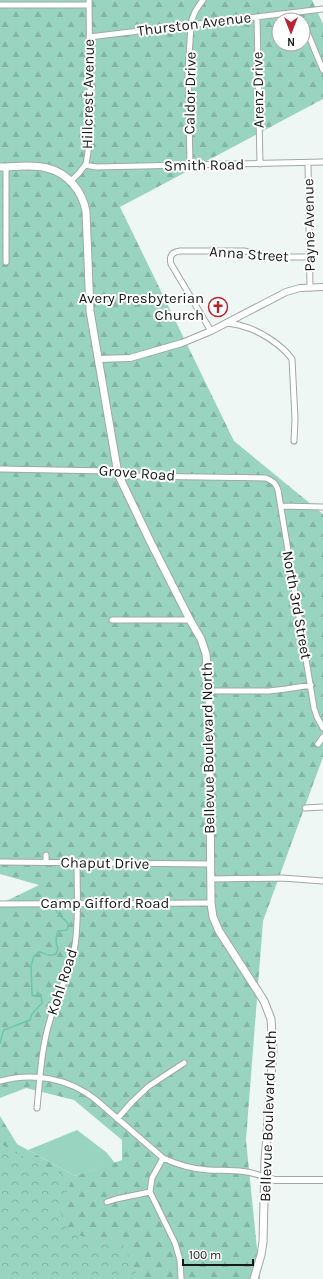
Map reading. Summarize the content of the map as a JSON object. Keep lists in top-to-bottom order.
{
  "streets": {
    "main road": ["Bellevue Boulevard North"],
    "street": [
      "Thurston Avenue",
      "Arenz Drive",
      "Caldor Drive",
      "Hillcrest Avenue",
      "Smith Road",
      "Payne Avenue",
      "Anna Street",
      "Grove Road",
      "North 3rd Street",
      "Chaput Drive",
      "Camp Gifford Road",
      "Kohl Road"
    ]
  },
  "crossings": [
    ["Thurston Avenue", "Arenz Drive"],
    ["Thurston Avenue", "Caldor Drive"],
    ["Thurston Avenue", "Hillcrest Avenue"],
    ["Arenz Drive", "Smith Road"],
    ["Caldor Drive", "Smith Road"],
    ["Hillcrest Avenue", "Smith Road"],
    ["Hillcrest Avenue", "Bellevue Boulevard North"],
    ["Smith Road", "Payne Avenue"],
    ["Payne Avenue", "Anna Street"],
    ["Grove Road", "North 3rd Street"],
    ["Grove Road", "Bellevue Boulevard North"],
    ["Bellevue Boulevard North", "Chaput Drive"],
    ["Bellevue Boulevard North", "Camp Gifford Road"],
    ["Chaput Drive", "Kohl Road"],
    ["Camp Gifford Road", "Kohl Road"]
  ],
  "places": {
    "church": ["Avery Presbyterian Church"]
  },
  "scale_bar": "100 m",
  "north": "bottom"
}
